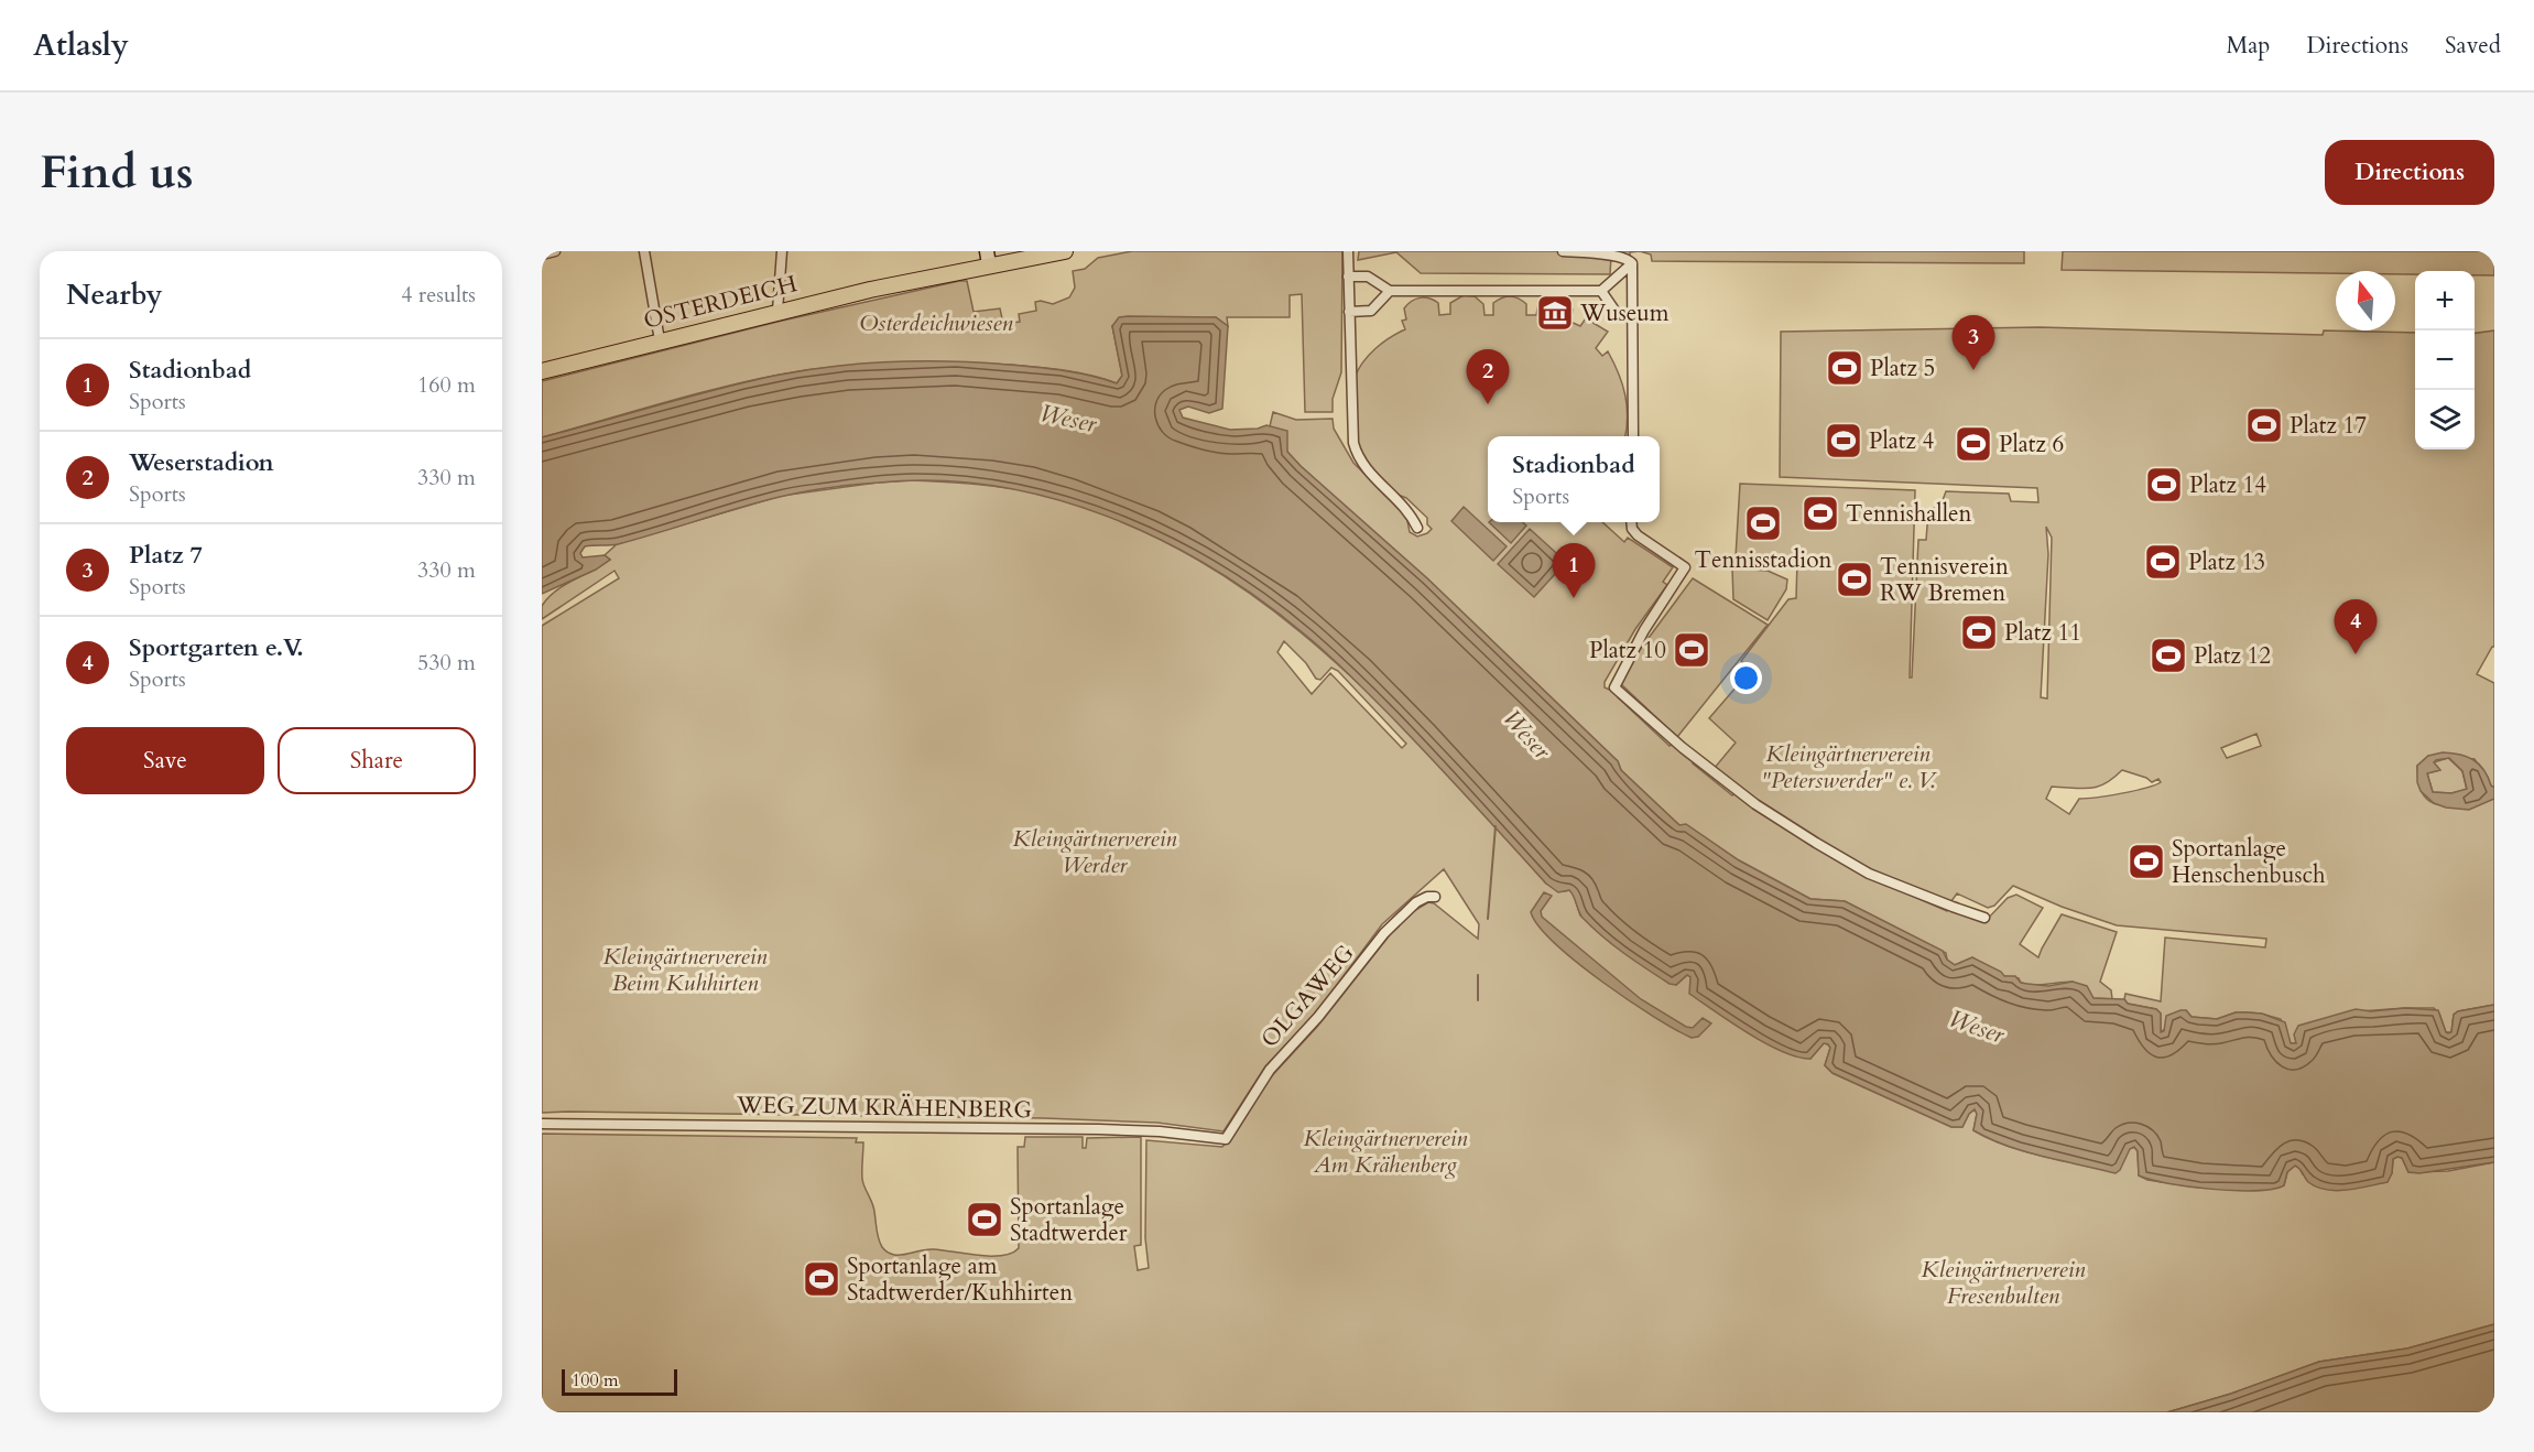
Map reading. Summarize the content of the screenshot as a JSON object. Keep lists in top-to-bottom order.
{
  "streets": {
    "main road": ["OSTERDEICH"],
    "street": ["OLGAWEG", "WEG ZUM KRÄHENBERG"]
  },
  "crossings": [
    ["OLGAWEG", "WEG ZUM KRÄHENBERG"]
  ],
  "water": ["Weser"],
  "parks": [
    "Osterdeichwiesen",
    "Kleingärtnerverein \"Peterswerder\" e. V.",
    "Kleingärtnerverein Werder",
    "Kleingärtnerverein Beim Kuhhirten",
    "Kleingärtnerverein Am Krähenberg",
    "Kleingärtnerverein Fresenbulten"
  ],
  "places": {
    "museum": ["Wuseum"],
    "sports": [
      "Platz 5",
      "Platz 17",
      "Platz 4",
      "Platz 6",
      "Platz 14",
      "Tennishallen",
      "Tennisstadion",
      "Platz 13",
      "Tennisverein RW Bremen",
      "Platz 11",
      "Platz 10",
      "Platz 12",
      "Sportanlage Henschenbusch",
      "Sportanlage Stadtwerder",
      "Sportanlage am Stadtwerder/Kuhhirten"
    ]
  },
  "scale_bar": "100 m",
  "north": "top",
  "page": {
    "header": "Atlasly",
    "nav": ["Map", "Directions", "Saved"],
    "buttons": [
      "Directions",
      ["Save", "Share"]
    ],
    "title": "Find us",
    "heading": ["Nearby", "4 results"],
    "map_buttons": ["+", "−"],
    "pins": [
      "3",
      "2",
      "1",
      "4"
    ],
    "list": [
      {
        "mark": "1",
        "name": "Stadionbad",
        "note": "Sports",
        "value": "160 m"
      },
      {
        "mark": "2",
        "name": "Weserstadion",
        "note": "Sports",
        "value": "330 m"
      },
      {
        "mark": "3",
        "name": "Platz 7",
        "note": "Sports",
        "value": "330 m"
      },
      {
        "mark": "4",
        "name": "Sportgarten e.V.",
        "note": "Sports",
        "value": "530 m"
      }
    ],
    "popup": ["Stadionbad", "Sports"],
    "scale": "100 m"
  }
}
